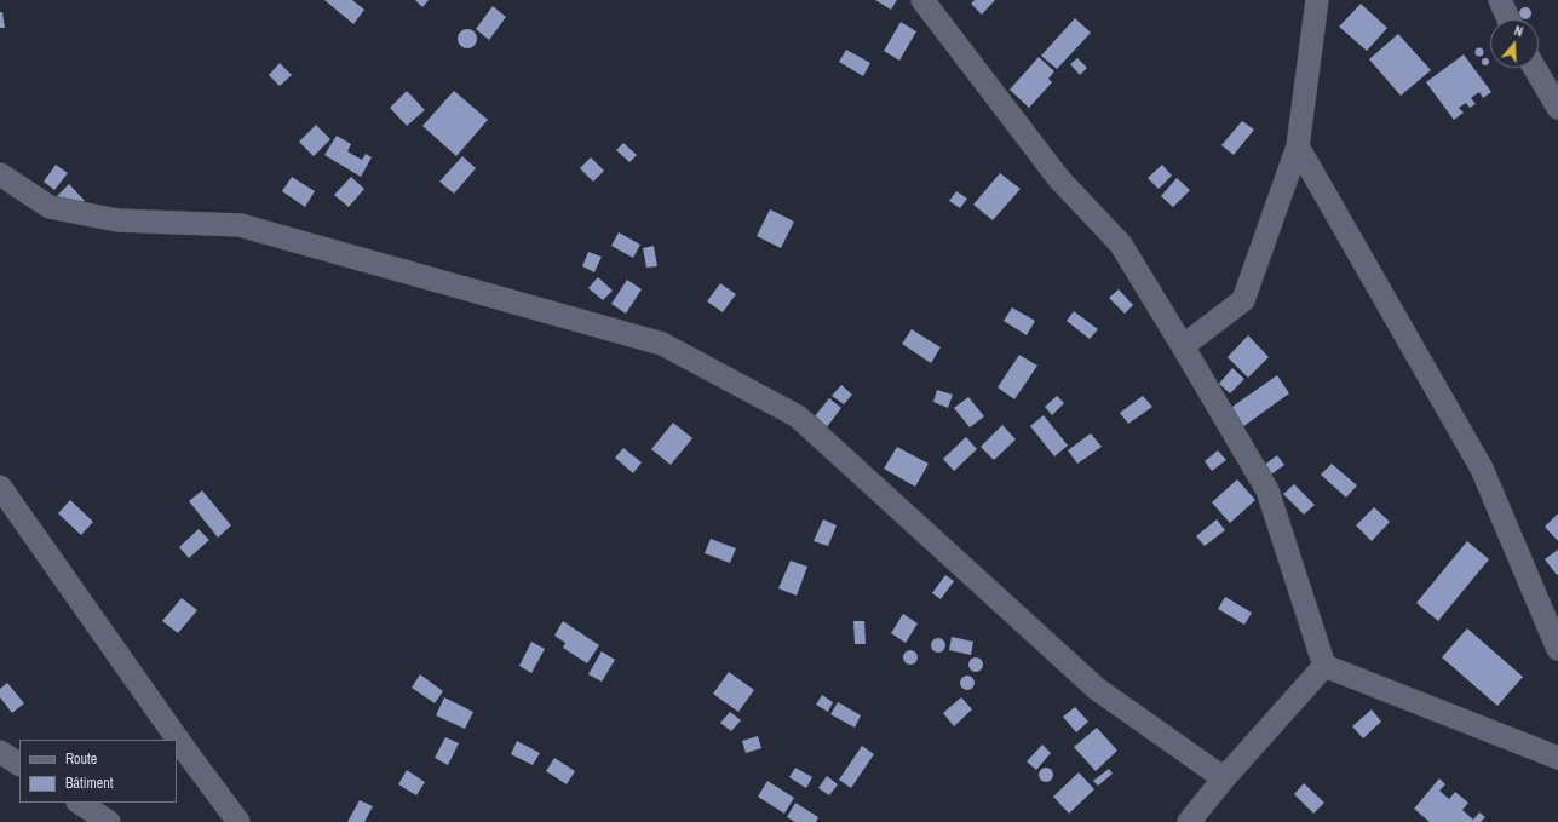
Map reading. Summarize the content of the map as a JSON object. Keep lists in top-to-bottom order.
{
  "legend": ["Route", "Bâtiment"],
  "north": "top"
}
